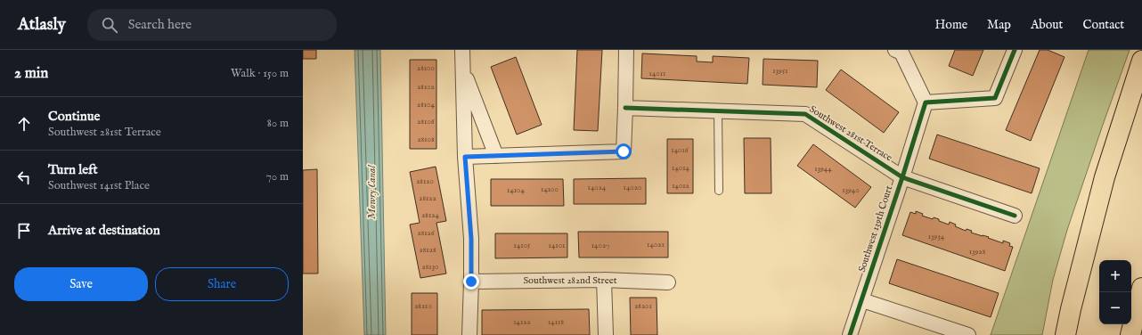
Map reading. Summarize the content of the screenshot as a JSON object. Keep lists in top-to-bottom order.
{
  "streets": {
    "street": ["Southwest 281st Terrace", "Southwest 139th Court", "Southwest 282nd Street"]
  },
  "crossings": [
    ["Southwest 281st Terrace", "Southwest 139th Court"]
  ],
  "water": ["Mowry Canal"],
  "house_numbers": [
    "28100",
    "13951",
    "14011",
    "28102",
    "28104",
    "28106",
    "28108",
    "14016",
    "14014",
    "13944",
    "28120",
    "14012",
    "14024",
    "14020",
    "14100",
    "14104",
    "13940",
    "28122",
    "28124",
    "28126",
    "13934",
    "14021",
    "14105",
    "14101",
    "14027",
    "28128",
    "13928",
    "28130",
    "28210",
    "28201",
    "14122",
    "14118"
  ],
  "page": {
    "header": "Atlasly",
    "search": "Search here",
    "nav": [
      "Home",
      "Map",
      "About",
      "Contact"
    ],
    "heading": ["2 min", "Walk · 150 m"],
    "list": [
      ["Continue", "Southwest 281st Terrace", "80 m"],
      ["Turn left", "Southwest 141st Place", "70 m"],
      "Arrive at destination"
    ],
    "buttons": ["Save", "Share"],
    "map_buttons": ["+", "−"]
  }
}
